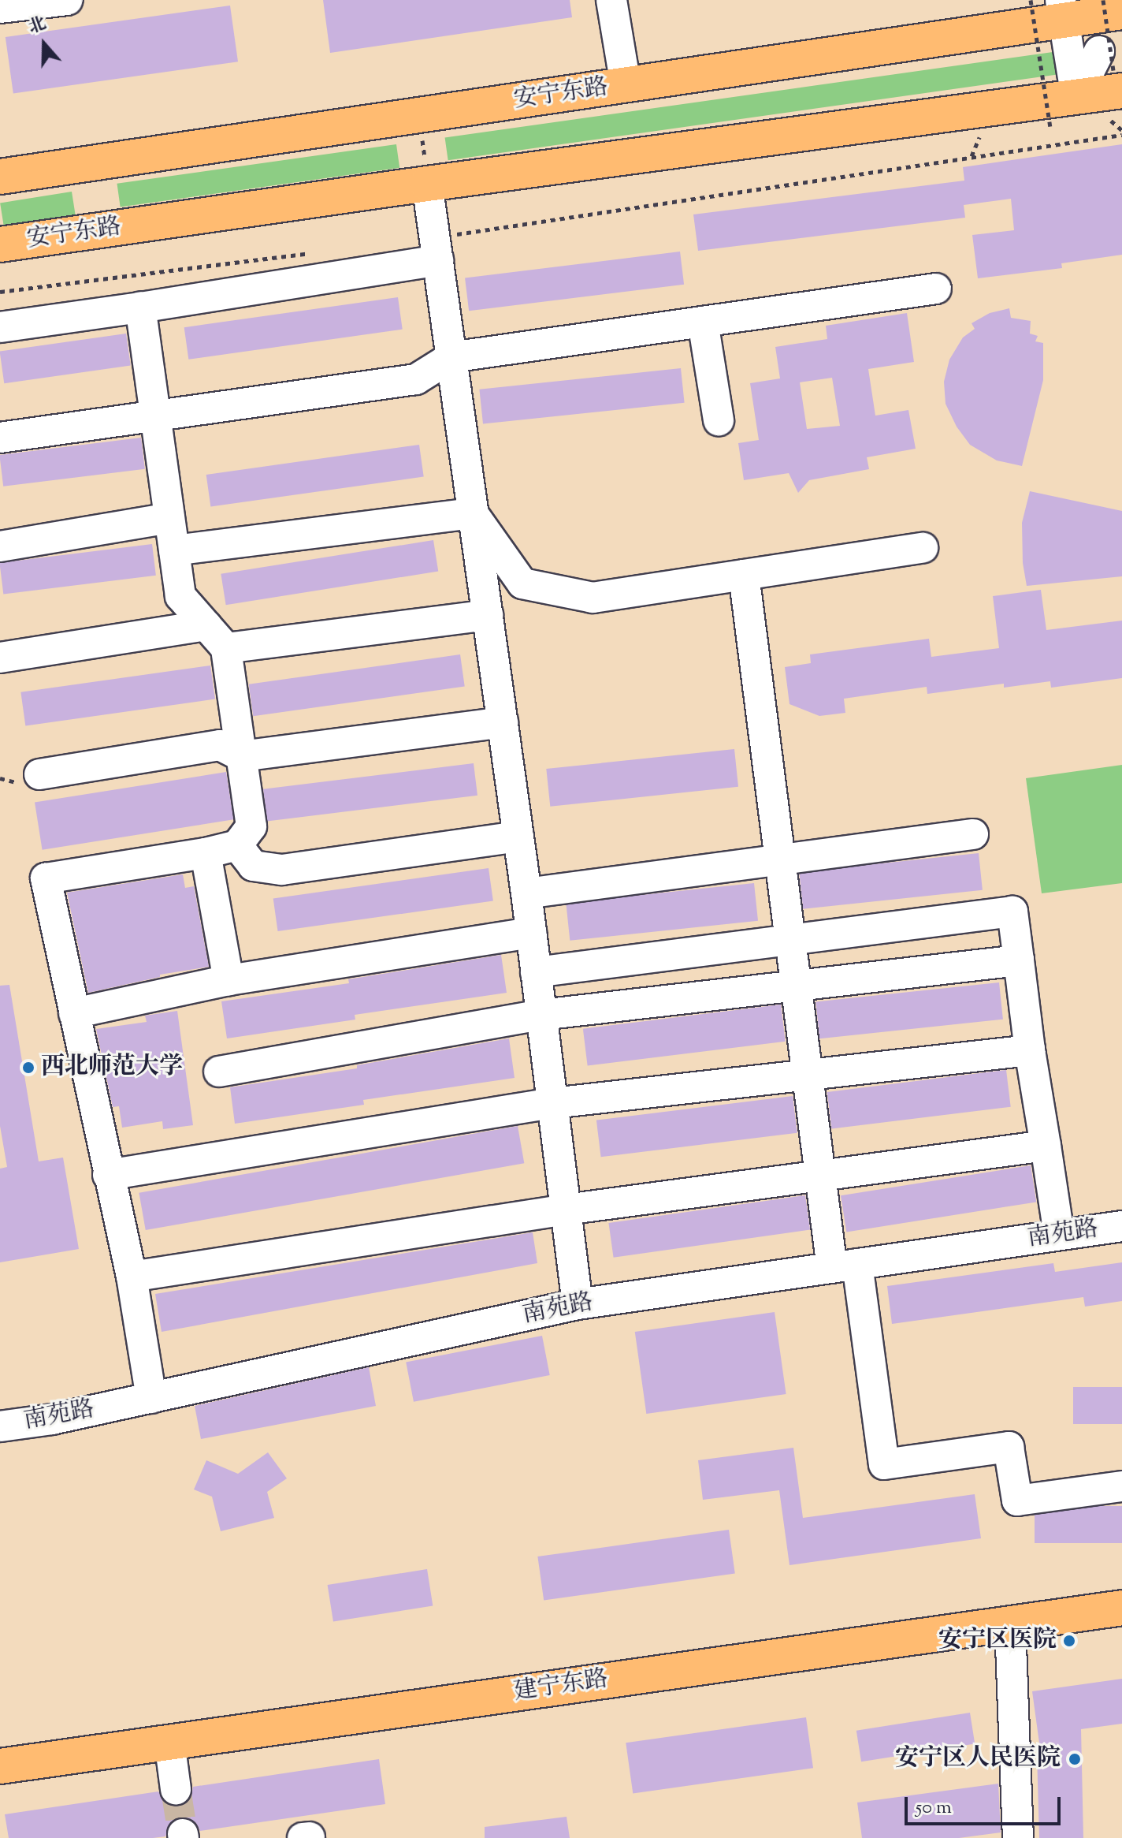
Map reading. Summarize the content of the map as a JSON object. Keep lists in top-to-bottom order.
{
  "streets": {
    "main road": ["安宁东路", "建宁东路"],
    "street": ["南苑路"]
  },
  "places": ["西北师范大学", "安宁区医院", "安宁区人民医院"],
  "scale_bar": "50 m",
  "north": "top"
}
